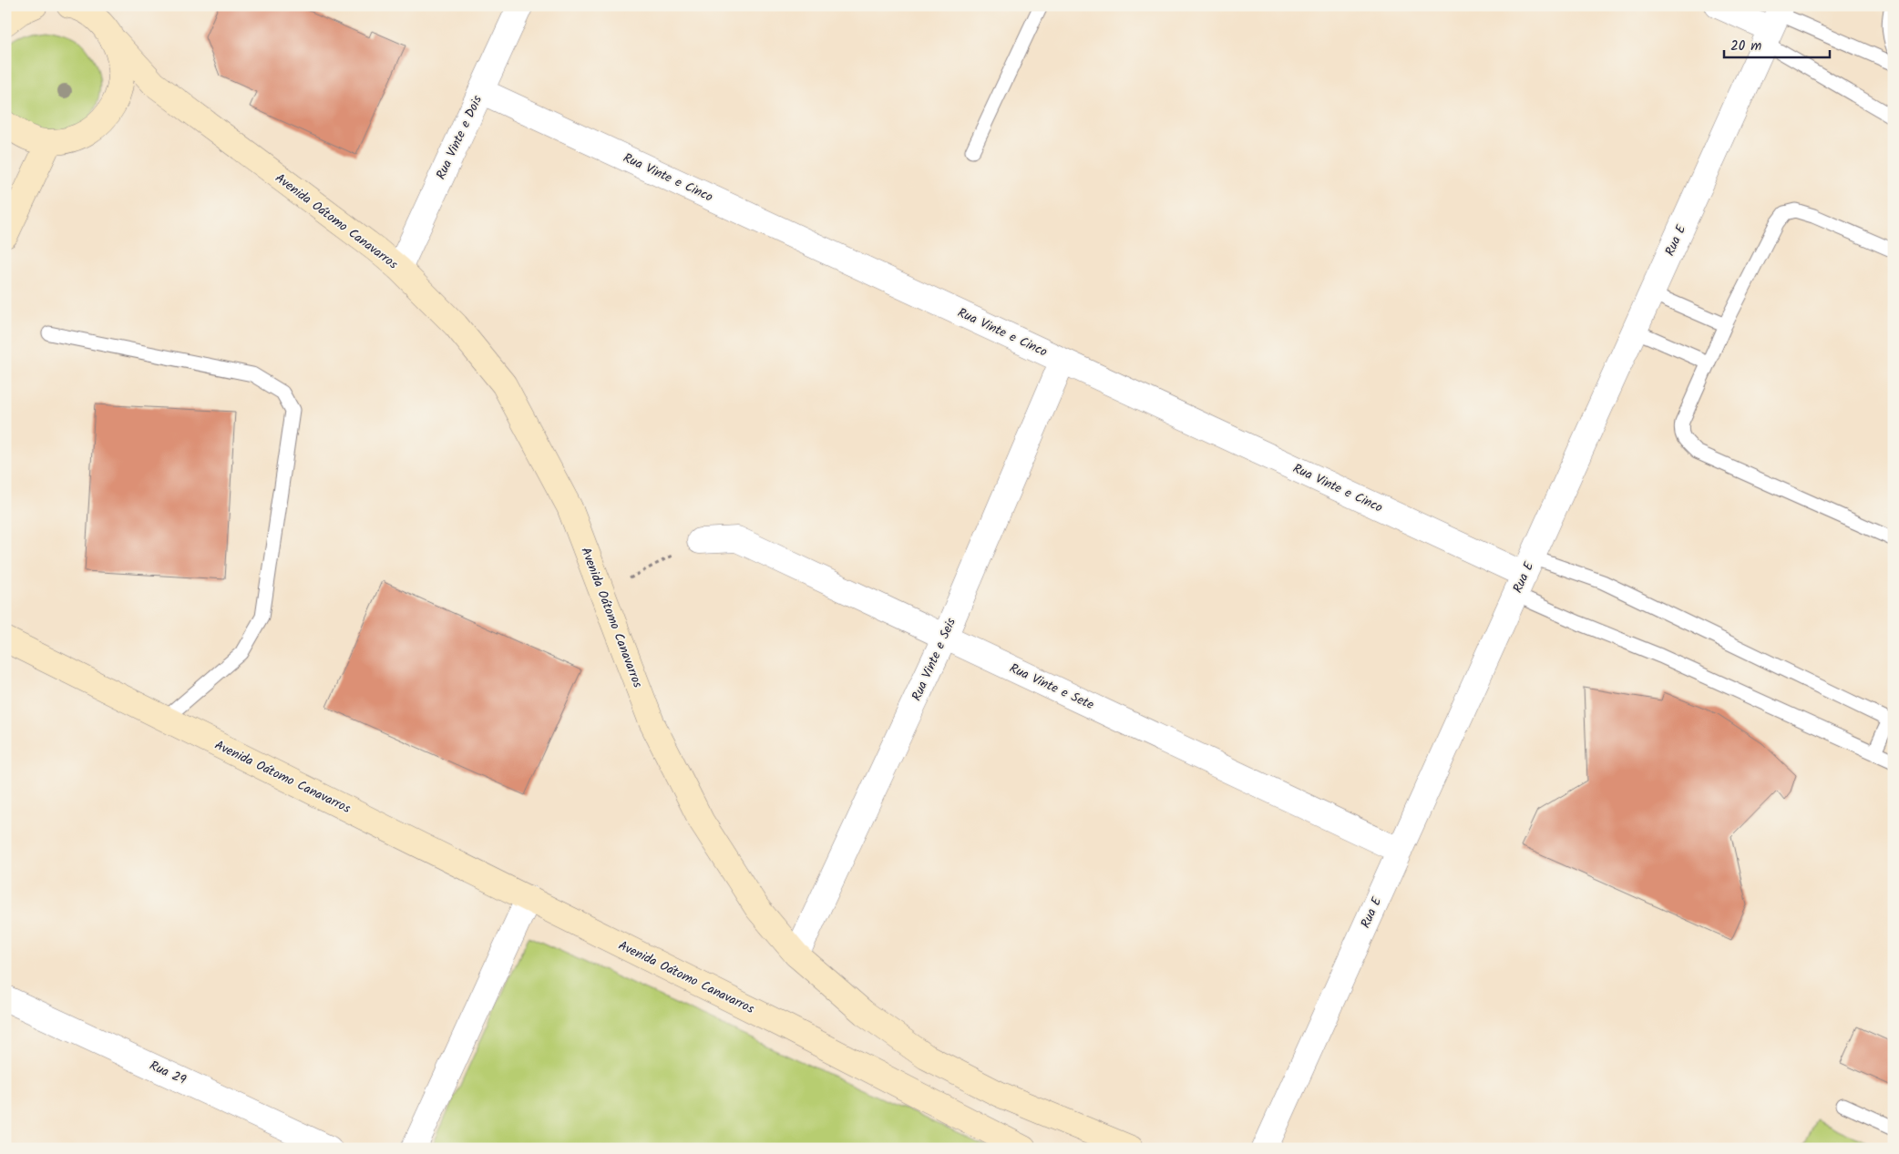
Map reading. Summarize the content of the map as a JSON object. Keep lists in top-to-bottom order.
{
  "streets": {
    "main road": ["Avenida Oátomo Canavarros"],
    "street": [
      "Rua Vinte e Dois",
      "Rua Vinte e Cinco",
      "Rua E",
      "Rua Vinte e Seis",
      "Rua Vinte e Sete",
      "Rua 29"
    ]
  },
  "crossings": [
    ["Rua Vinte e Dois", "Rua Vinte e Cinco"],
    ["Rua Vinte e Dois", "Avenida Oátomo Canavarros"],
    ["Rua Vinte e Cinco", "Rua E"],
    ["Rua Vinte e Cinco", "Rua Vinte e Seis"],
    ["Avenida Oátomo Canavarros", "Rua Vinte e Seis"],
    ["Rua E", "Rua Vinte e Sete"],
    ["Rua Vinte e Seis", "Rua Vinte e Sete"]
  ],
  "scale_bar": "20 m"
}
